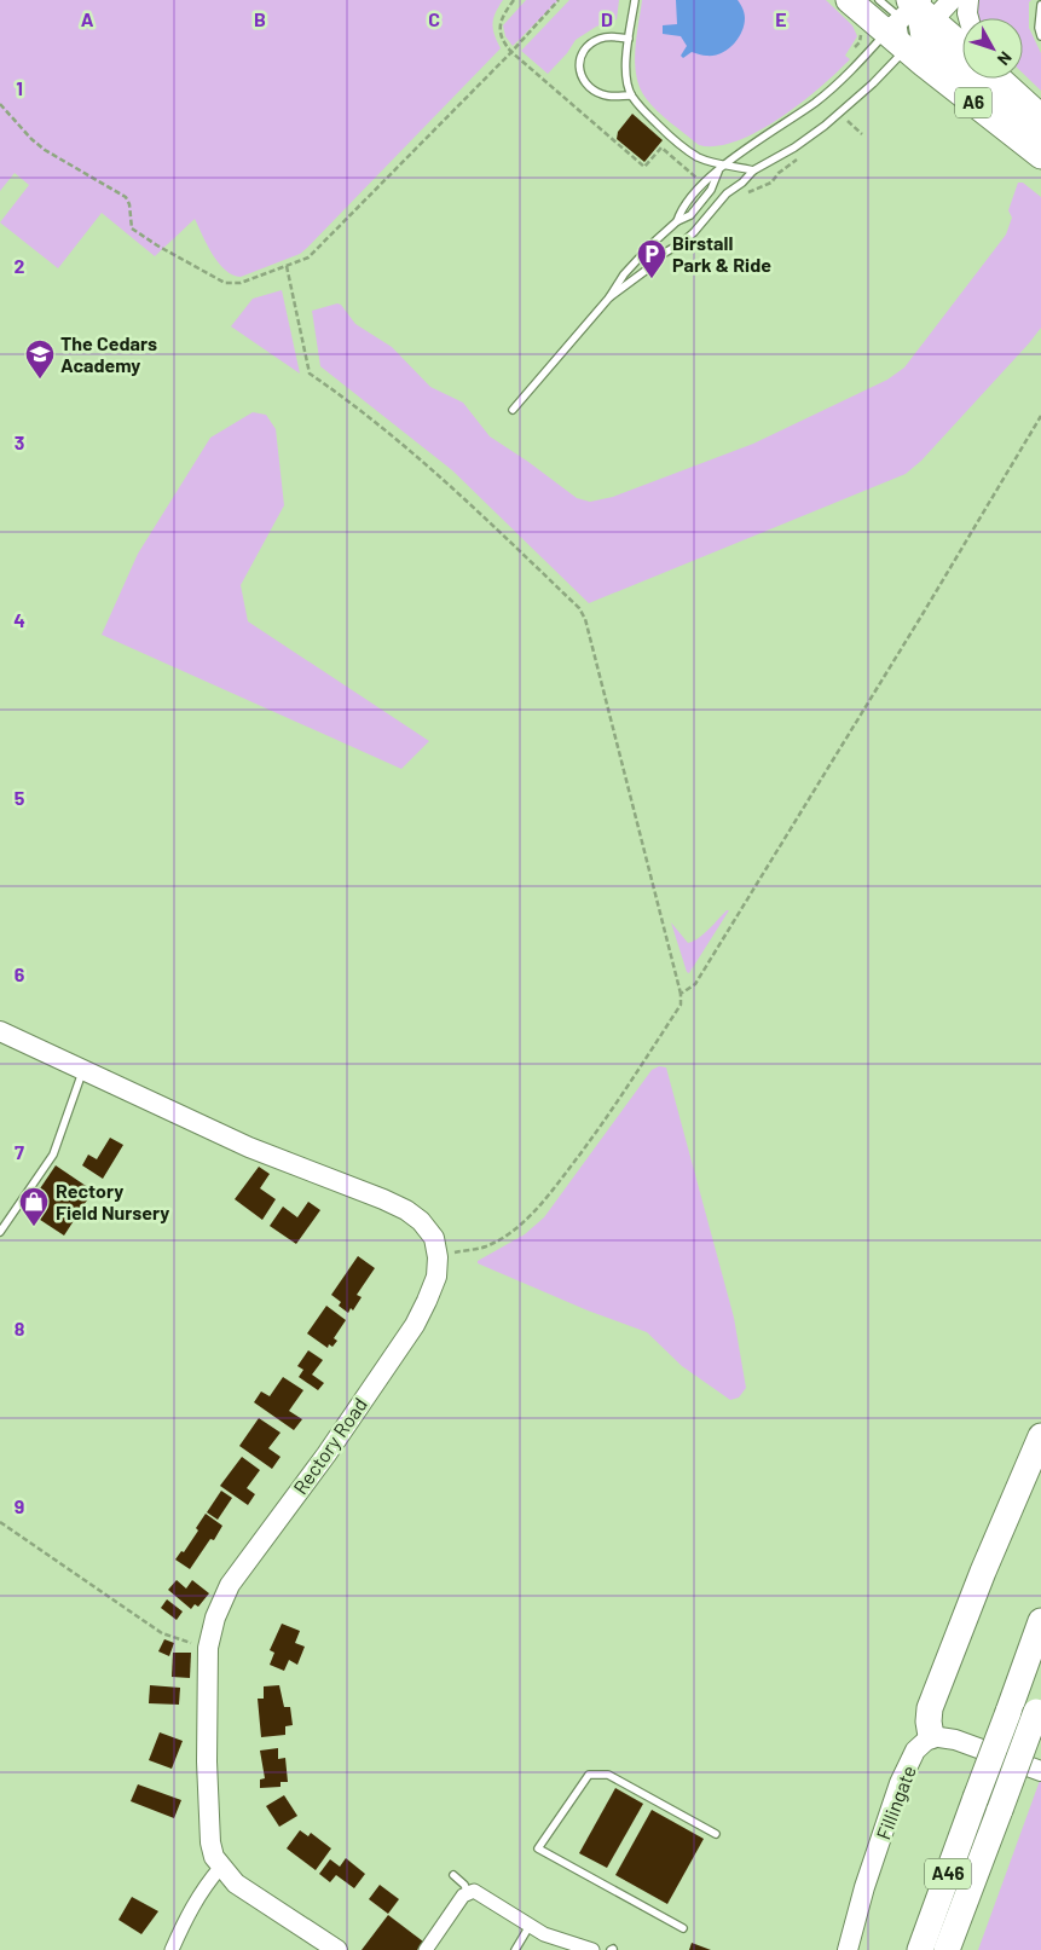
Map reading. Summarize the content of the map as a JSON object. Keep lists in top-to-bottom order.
{
  "streets": {
    "highway": ["A6", "A46"],
    "street": ["Rectory Road", "Fillingate"]
  },
  "places": {
    "parking": ["Birstall Park & Ride"],
    "school or university": ["The Cedars Academy"],
    "shop": ["Rectory Field Nursery"]
  },
  "north": "bottom right",
  "grid": {
    "columns": [
      "A",
      "B",
      "C",
      "D",
      "E"
    ],
    "rows": [
      "1",
      "2",
      "3",
      "4",
      "5",
      "6",
      "7",
      "8",
      "9"
    ]
  }
}
